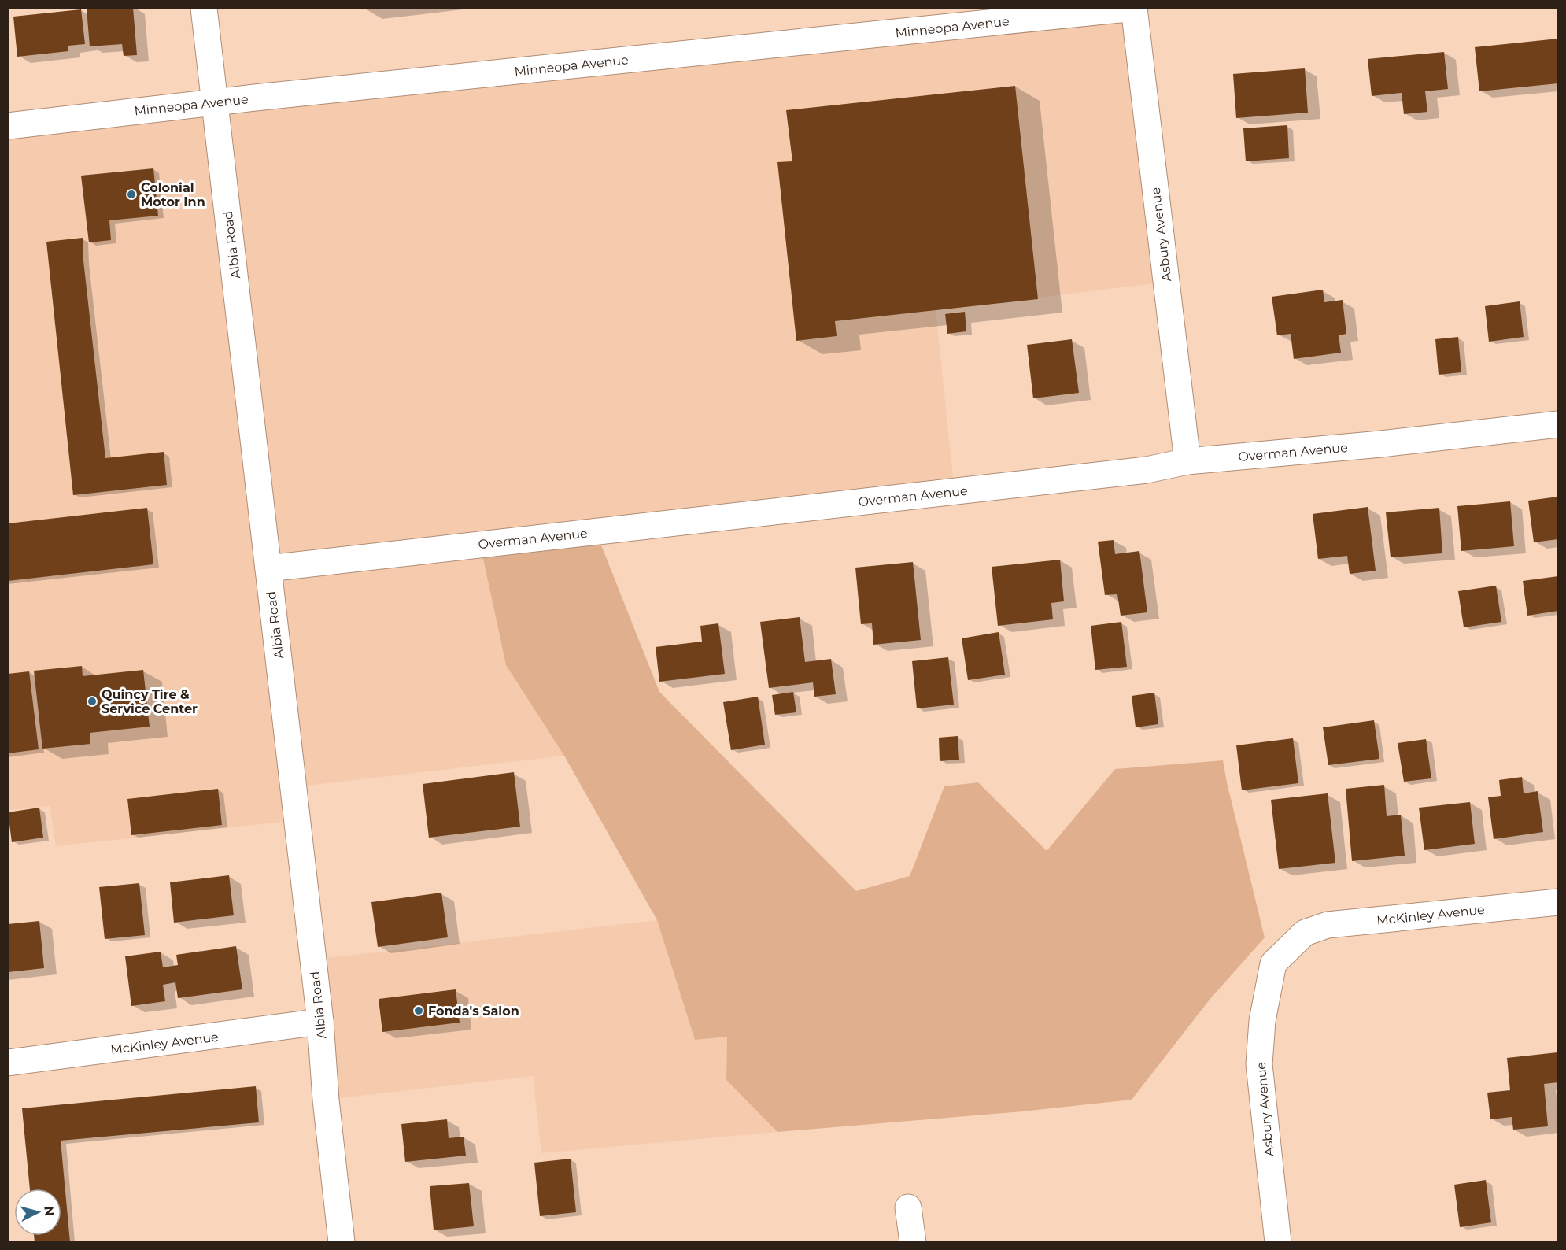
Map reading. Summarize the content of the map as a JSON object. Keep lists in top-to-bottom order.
{
  "streets": {
    "street": [
      "Minneopa Avenue",
      "Asbury Avenue",
      "Albia Road",
      "Overman Avenue",
      "McKinley Avenue"
    ]
  },
  "crossings": [
    ["Minneopa Avenue", "Asbury Avenue"],
    ["Minneopa Avenue", "Albia Road"],
    ["Asbury Avenue", "Overman Avenue"],
    ["Asbury Avenue", "McKinley Avenue"],
    ["Albia Road", "Overman Avenue"],
    ["Albia Road", "McKinley Avenue"]
  ],
  "places": ["Colonial Motor Inn", "Quincy Tire & Service Center", "Fonda's Salon"],
  "north": "right"
}
